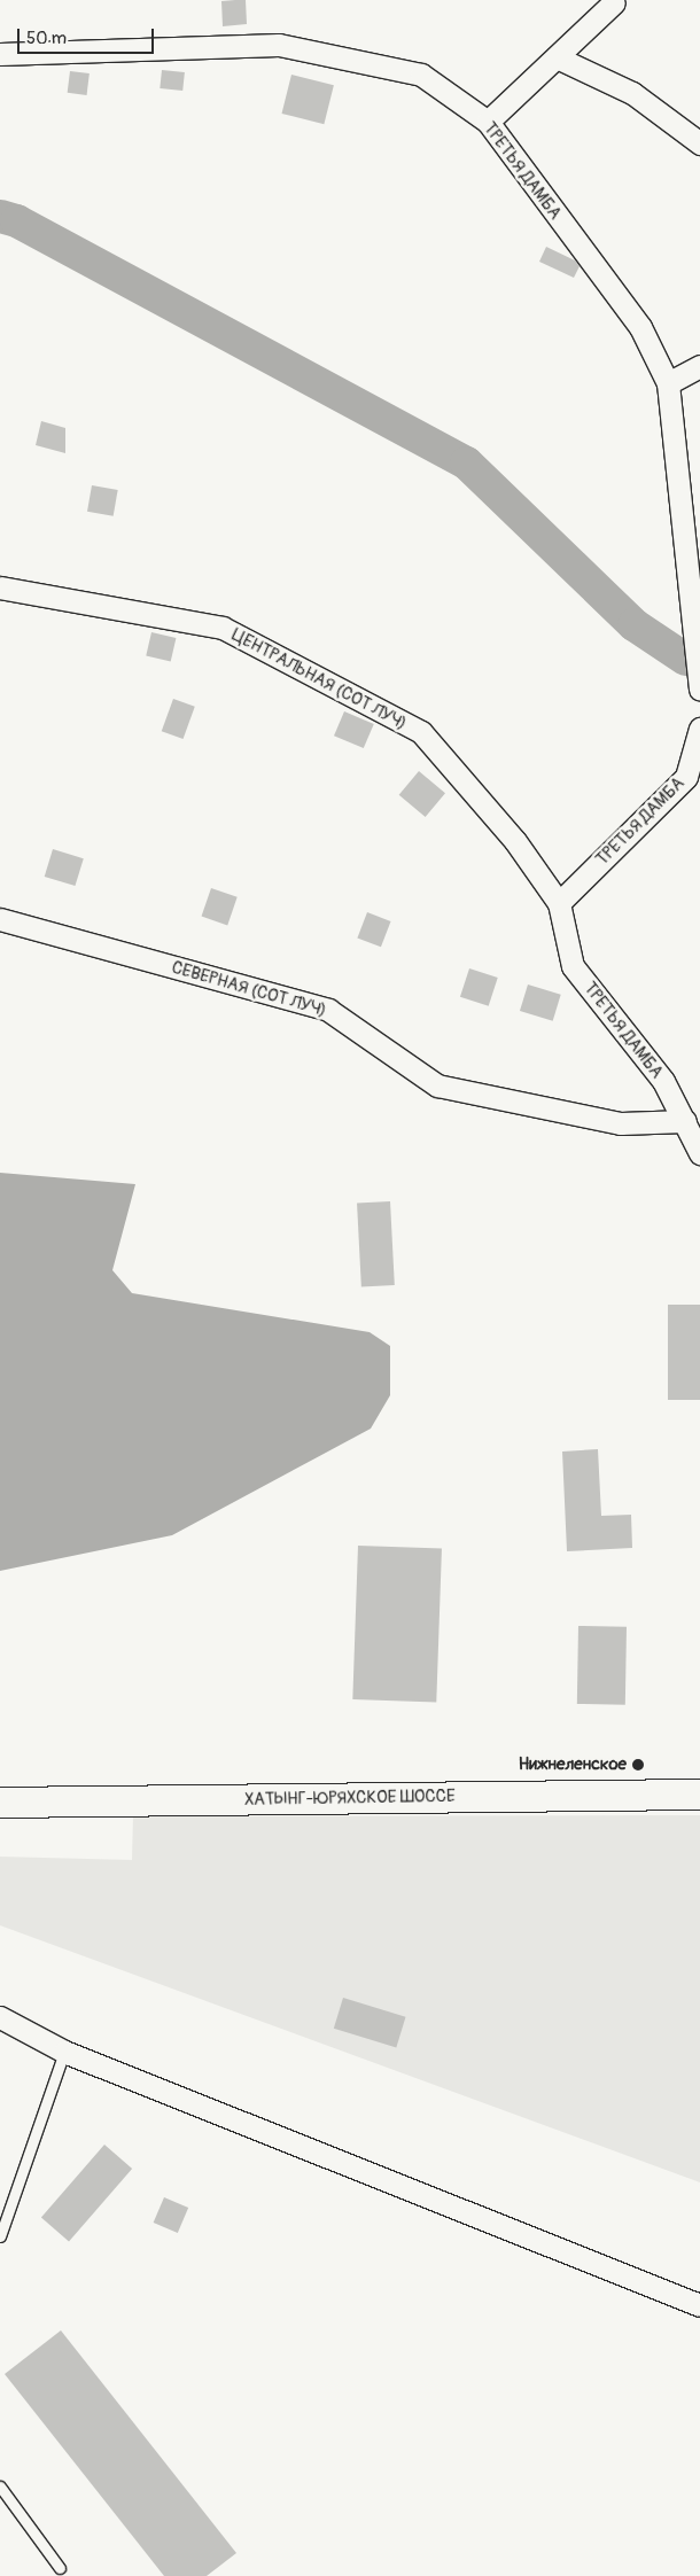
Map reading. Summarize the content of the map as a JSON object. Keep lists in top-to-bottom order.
{
  "streets": {
    "main road": ["ХАТЫНГ-ЮРЯХСКОЕ ШОССЕ"],
    "street": ["ТРЕТЬЯ ДАМБА", "ЦЕНТРАЛЬНАЯ (СОТ ЛУЧ)", "СЕВЕРНАЯ (СОТ ЛУЧ)"]
  },
  "crossings": [
    ["ТРЕТЬЯ ДАМБА", "ЦЕНТРАЛЬНАЯ (СОТ ЛУЧ)"],
    ["ТРЕТЬЯ ДАМБА", "СЕВЕРНАЯ (СОТ ЛУЧ)"]
  ],
  "places": ["Нижнеленское"],
  "scale_bar": "50 m"
}
